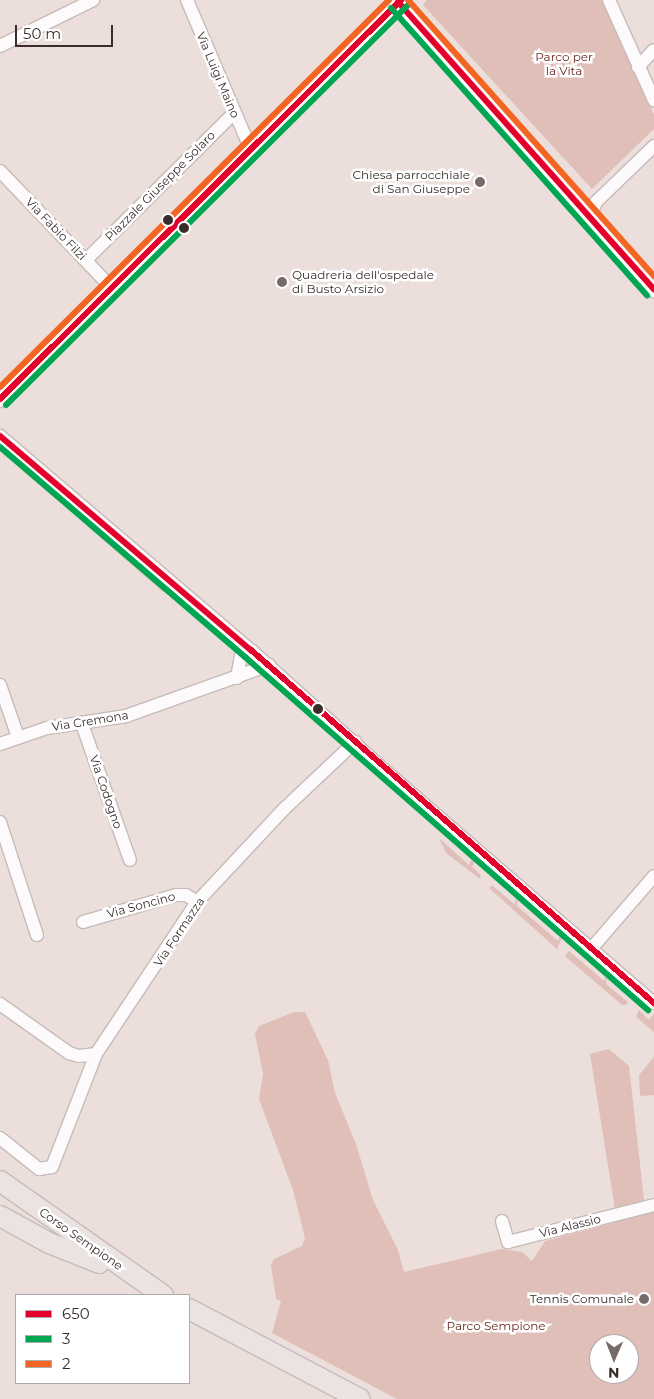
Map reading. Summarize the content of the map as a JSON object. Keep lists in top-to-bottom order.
{
  "streets": {
    "main road": ["Corso Sempione"],
    "street": [
      "Via Luigi Maino",
      "Piazzale Giuseppe Solaro",
      "Via Fabio Filzi",
      "Via Cremona",
      "Via Codogno",
      "Via Soncino",
      "Via Formazza",
      "Via Alassio"
    ]
  },
  "crossings": [
    ["Via Luigi Maino", "Piazzale Giuseppe Solaro"],
    ["Piazzale Giuseppe Solaro", "Via Fabio Filzi"],
    ["Via Cremona", "Via Codogno"],
    ["Via Soncino", "Via Formazza"]
  ],
  "parks": ["Parco per la Vita", "Parco Sempione"],
  "places": ["Chiesa parrocchiale di San Giuseppe", "Quadreria dell'ospedale di Busto Arsizio", "Tennis Comunale"],
  "lines": ["transit line 650", "transit line 2", "transit line 3"],
  "legend": ["650", "3", "2"],
  "scale_bar": "50 m",
  "north": "bottom"
}
